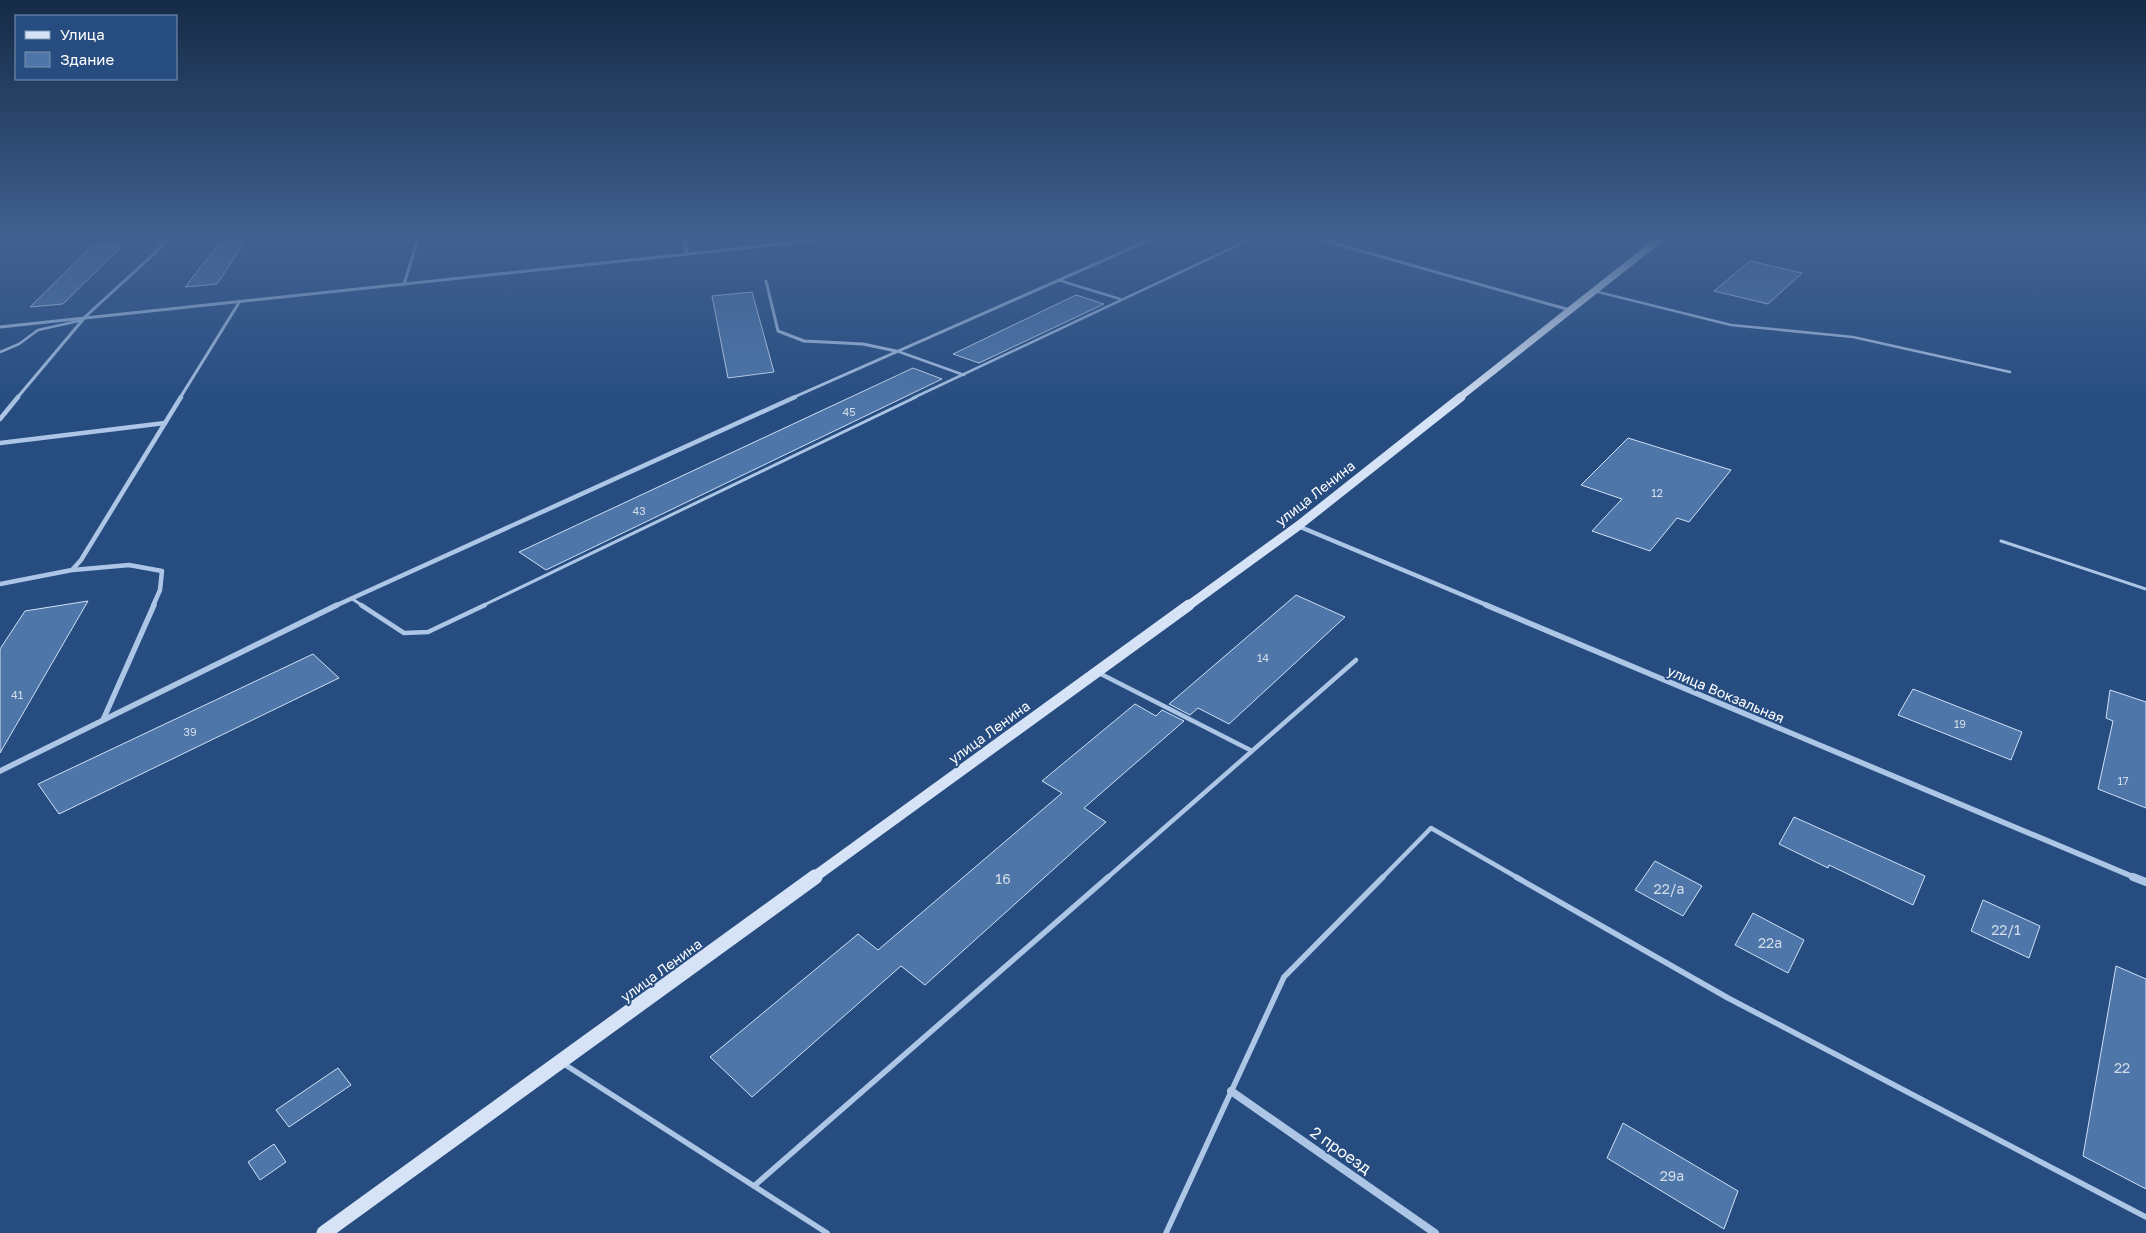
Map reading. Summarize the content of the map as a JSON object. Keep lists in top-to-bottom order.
{
  "streets": {
    "street": ["улица Ленина", "улица Вокзальная", "2 проезд"]
  },
  "crossings": [
    ["улица Ленина", "улица Вокзальная"]
  ],
  "house_numbers": [
    "45",
    "12",
    "43",
    "14",
    "41",
    "19",
    "39",
    "17",
    "16",
    "22/а",
    "22/1",
    "22а",
    "22",
    "29а"
  ],
  "legend": ["Улица", "Здание"]
}
